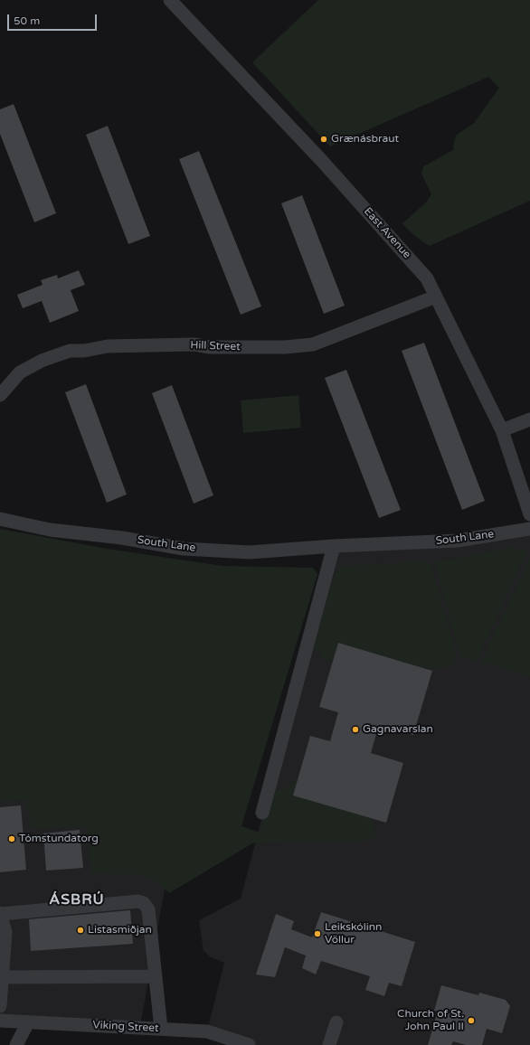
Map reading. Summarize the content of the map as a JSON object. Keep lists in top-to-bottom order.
{
  "streets": {
    "street": [
      "East Avenue",
      "Hill Street",
      "South Lane",
      "Viking Street"
    ]
  },
  "crossings": [
    ["East Avenue", "Hill Street"]
  ],
  "districts": ["ÁSBRÚ"],
  "places": [
    "Grænásbraut",
    "Gagnavarslan",
    "Tómstundatorg",
    "Listasmiðjan",
    "Leikskólinn Völlur",
    "Church of St. John Paul II"
  ],
  "scale_bar": "50 m"
}
